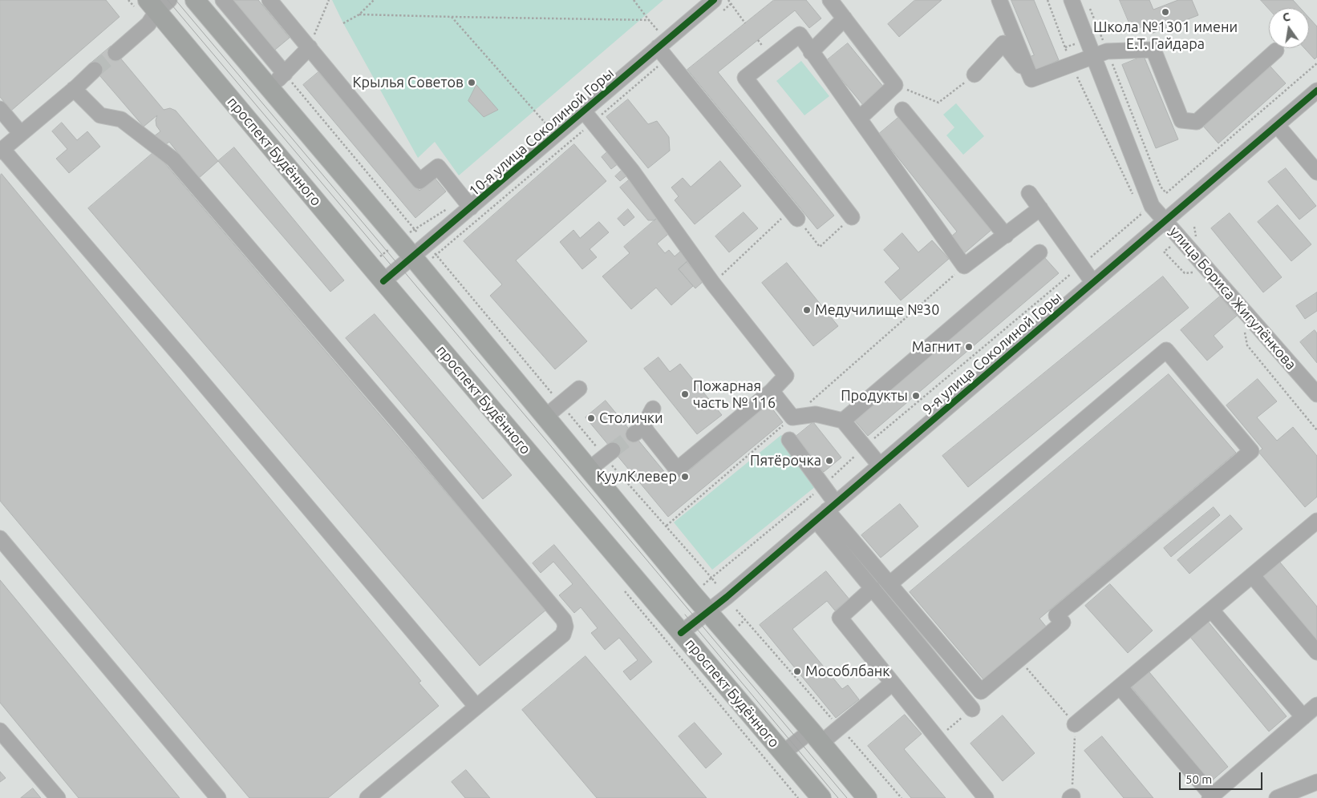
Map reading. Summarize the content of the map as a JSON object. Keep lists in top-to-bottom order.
{
  "streets": {
    "main road": ["проспект Будённого"],
    "street": ["10-я улица Соколиной Горы", "улица Бориса Жигулёнкова", "9-я улица Соколиной Горы"]
  },
  "crossings": [
    ["10-я улица Соколиной Горы", "проспект Будённого"],
    ["проспект Будённого", "9-я улица Соколиной Горы"],
    ["улица Бориса Жигулёнкова", "9-я улица Соколиной Горы"]
  ],
  "places": [
    "Школа №1301 имени Е.Т. Гайдара",
    "Крылья Советов",
    "Медучилище №30",
    "Магнит",
    "Пожарная часть № 116",
    "Продукты",
    "Столички",
    "Пятёрочка",
    "КуулКлевер",
    "Мособлбанк"
  ],
  "scale_bar": "50 m",
  "north": "top"
}
